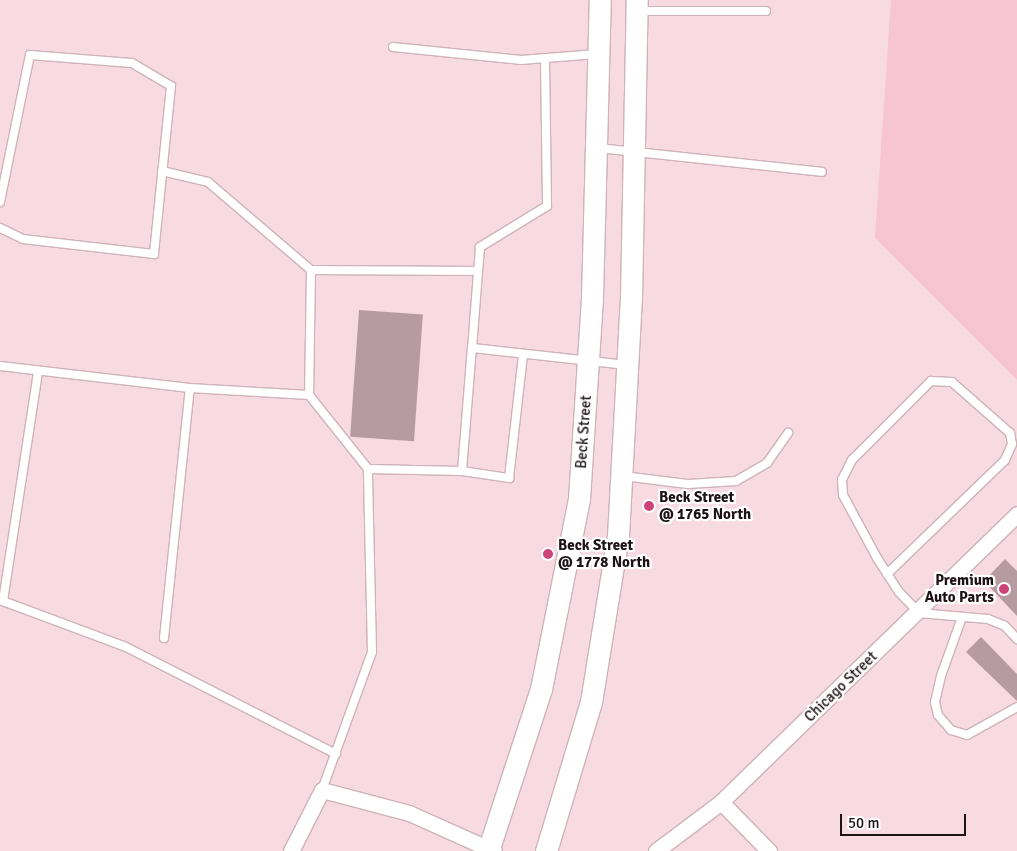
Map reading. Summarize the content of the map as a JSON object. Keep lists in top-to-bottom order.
{
  "streets": {
    "main road": ["Beck Street"],
    "street": ["Chicago Street"]
  },
  "places": ["Beck Street @ 1765 North", "Beck Street @ 1778 North", "Premium Auto Parts"],
  "scale_bar": "50 m"
}
